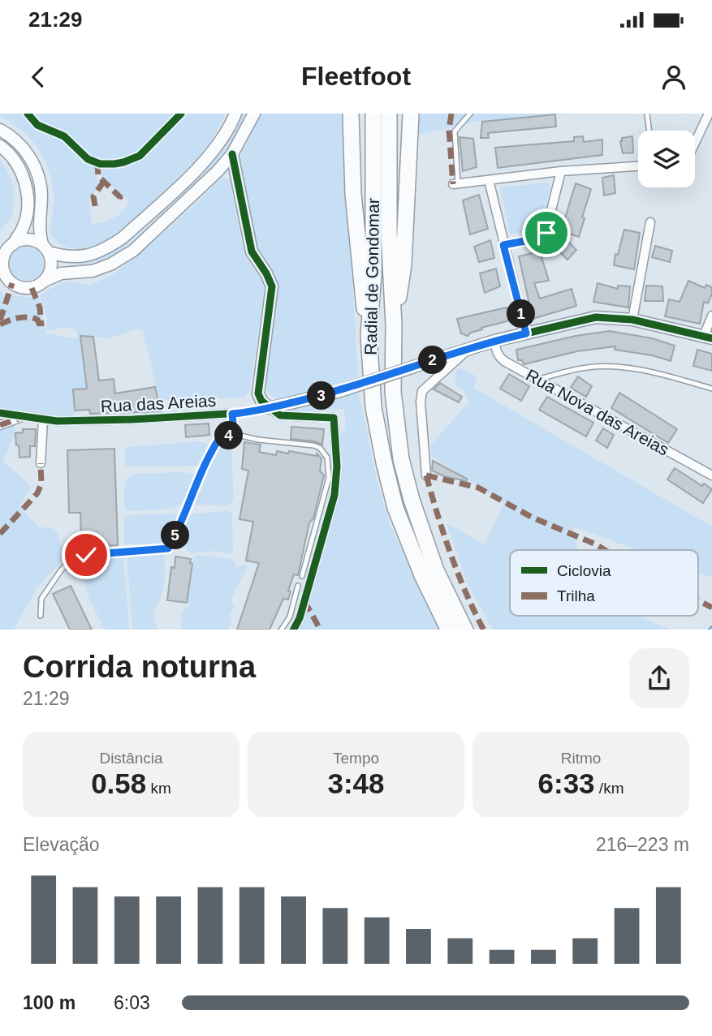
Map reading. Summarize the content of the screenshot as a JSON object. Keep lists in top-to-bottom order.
{
  "streets": {
    "highway": ["Radial de Gondomar"],
    "main road": ["Rua das Areias"],
    "street": ["Rua Nova das Areias"]
  },
  "crossings": [
    ["Rua das Areias", "Rua Nova das Areias"]
  ],
  "legend": ["Ciclovia", "Trilha"],
  "page": {
    "status": "21:29",
    "header": "Fleetfoot",
    "pins": [
      "1",
      "2",
      "3",
      "4",
      "5"
    ],
    "heading": ["Corrida noturna", "21:29"],
    "stats": [
      ["Distância", "0.58 km"],
      ["Tempo", "3:48"],
      ["Ritmo", "6:33 /km"]
    ],
    "chart": ["Elevação", "216–223 m"],
    "list": [
      {
        "name": "100 m",
        "note": "6:03"
      }
    ]
  }
}
